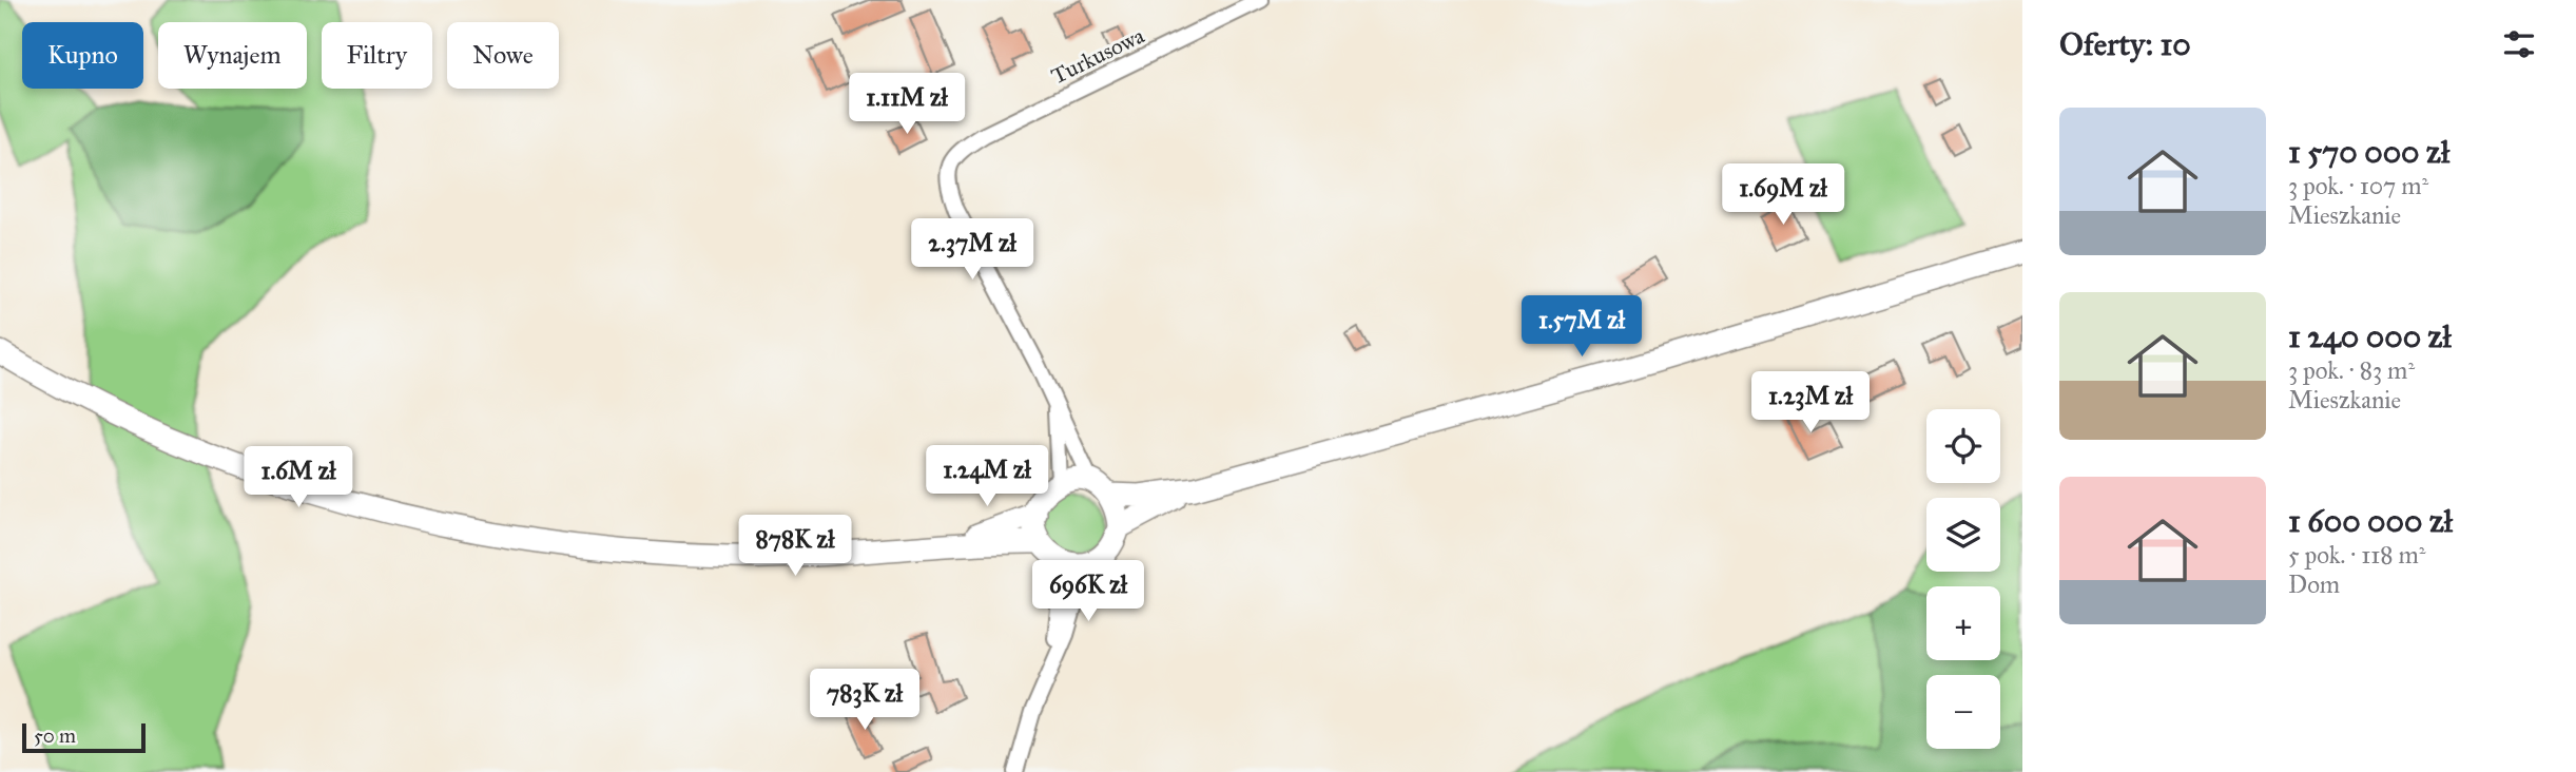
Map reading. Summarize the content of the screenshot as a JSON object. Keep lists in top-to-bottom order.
{
  "streets": {
    "street": ["Turkusowa"]
  },
  "scale_bar": "50 m",
  "page": {
    "heading": "Oferty: 10",
    "chip": [
      "Kupno",
      "Wynajem",
      "Filtry",
      "Nowe"
    ],
    "price": [
      "1.11M zł",
      "1.69M zł",
      "2.37M zł",
      "1.57M zł",
      "1.23M zł",
      "1.24M zł",
      "1.6M zł",
      "878K zł",
      "696K zł",
      "783K zł"
    ],
    "list": [
      {
        "name": "1 570 000 zł",
        "note": "3 pok. · 107 m² · Mieszkanie"
      },
      {
        "name": "1 240 000 zł",
        "note": "3 pok. · 83 m² · Mieszkanie"
      },
      {
        "name": "1 600 000 zł",
        "note": "5 pok. · 118 m² · Dom"
      }
    ],
    "map_buttons": ["+", "−"],
    "scale": "50 m"
  }
}
